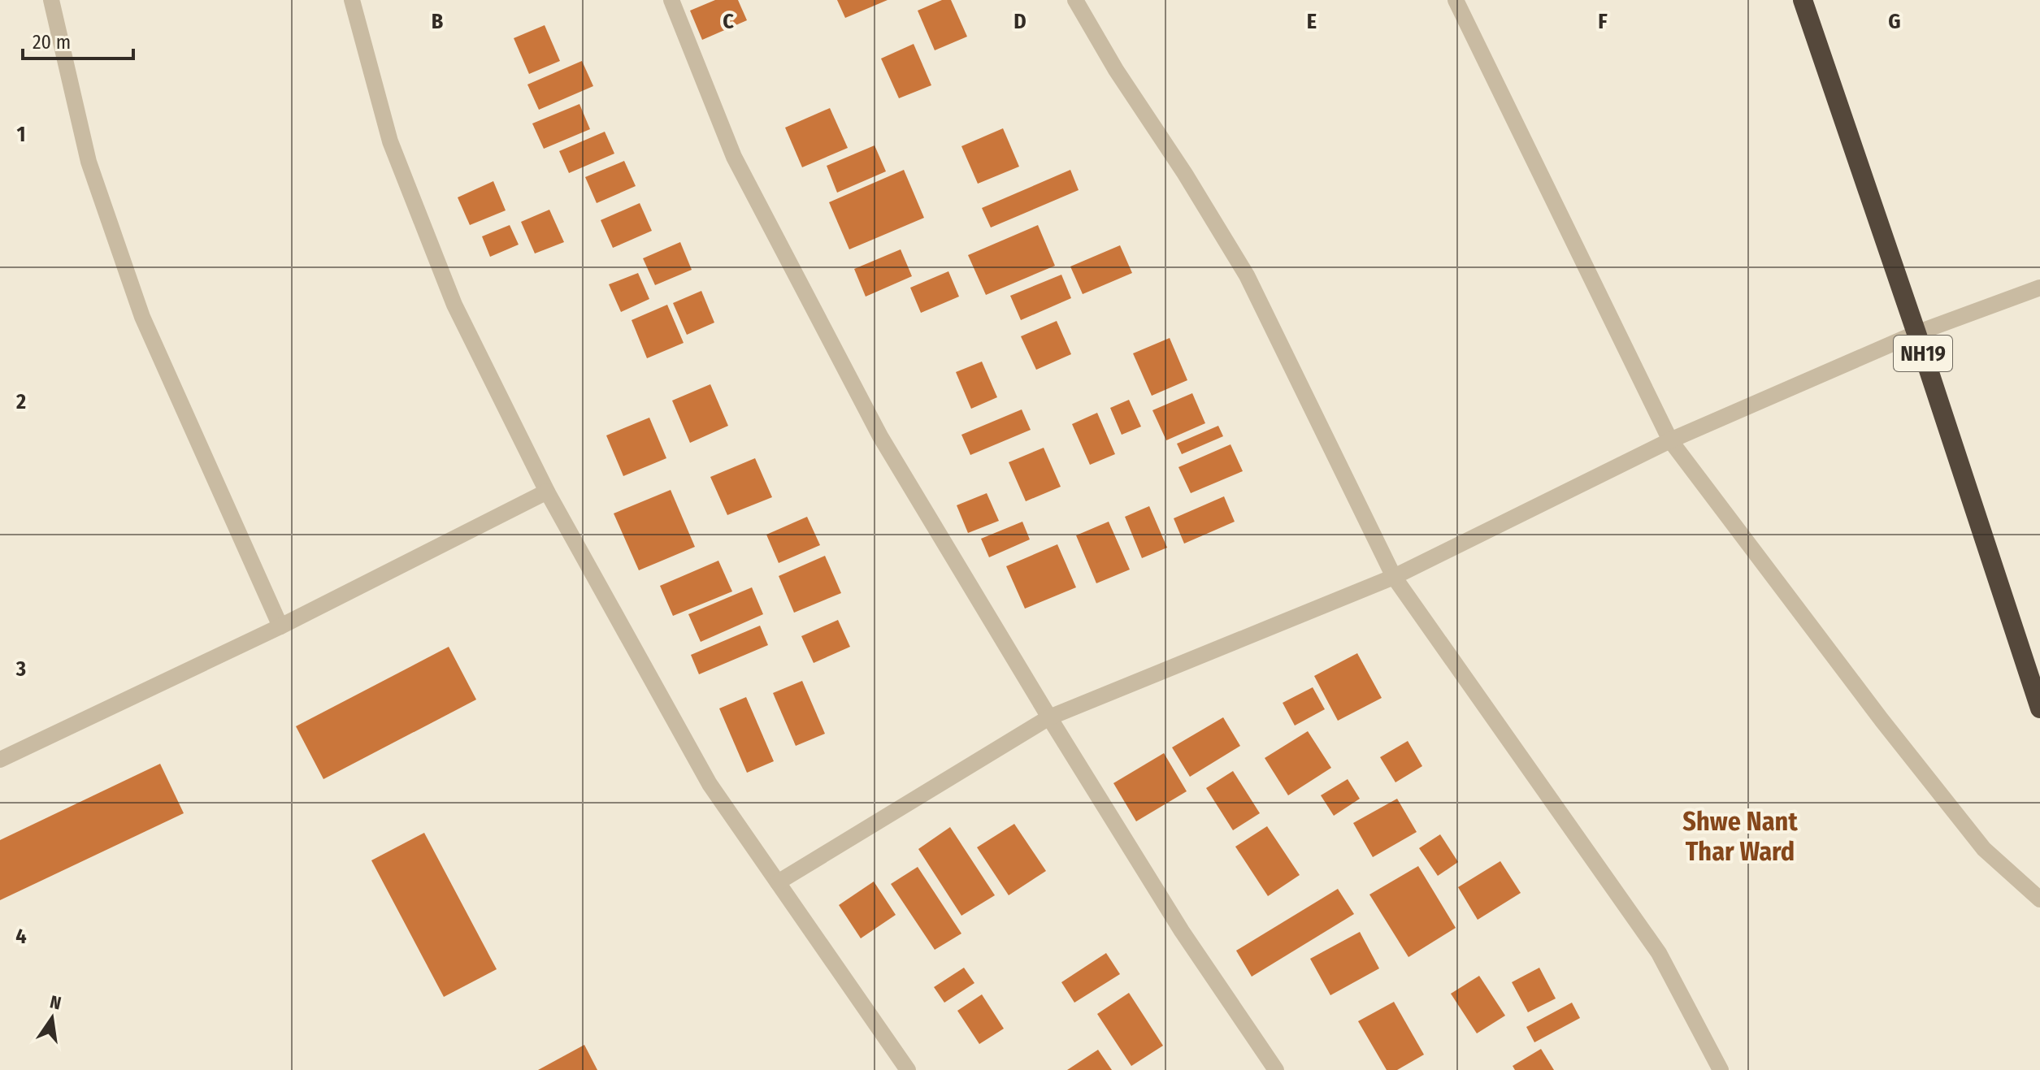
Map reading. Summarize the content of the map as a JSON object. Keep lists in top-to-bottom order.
{
  "streets": {
    "highway": ["NH19"]
  },
  "districts": ["Shwe Nant Thar Ward"],
  "scale_bar": "20 m",
  "north": "top",
  "grid": {
    "columns": [
      "B",
      "C",
      "D",
      "E",
      "F",
      "G"
    ],
    "rows": [
      "1",
      "2",
      "3",
      "4"
    ]
  }
}
